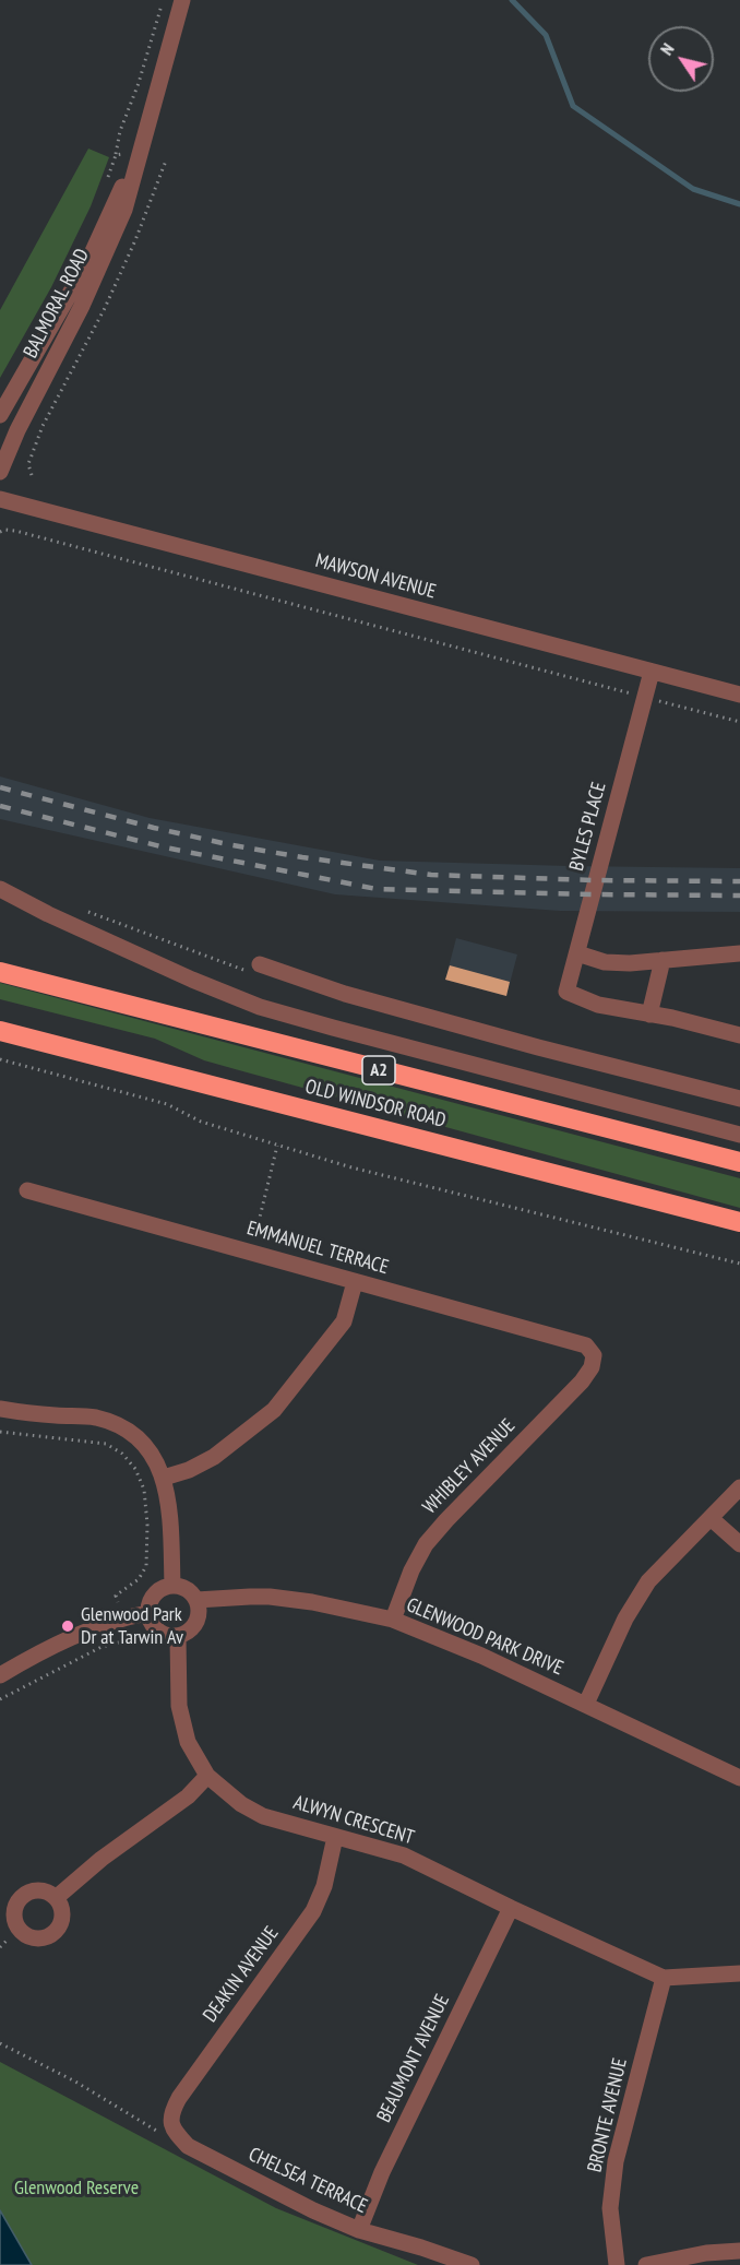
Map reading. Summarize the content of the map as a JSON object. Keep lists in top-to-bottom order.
{
  "streets": {
    "highway": ["A2", "OLD WINDSOR ROAD"],
    "street": [
      "BALMORAL ROAD",
      "MAWSON AVENUE",
      "BYLES PLACE",
      "EMMANUEL TERRACE",
      "WHIBLEY AVENUE",
      "GLENWOOD PARK DRIVE",
      "ALWYN CRESCENT",
      "DEAKIN AVENUE",
      "BEAUMONT AVENUE",
      "BRONTE AVENUE",
      "CHELSEA TERRACE"
    ]
  },
  "crossings": [
    ["MAWSON AVENUE", "BYLES PLACE"],
    ["EMMANUEL TERRACE", "WHIBLEY AVENUE"],
    ["WHIBLEY AVENUE", "GLENWOOD PARK DRIVE"],
    ["GLENWOOD PARK DRIVE", "ALWYN CRESCENT"],
    ["ALWYN CRESCENT", "DEAKIN AVENUE"],
    ["ALWYN CRESCENT", "BEAUMONT AVENUE"],
    ["ALWYN CRESCENT", "BRONTE AVENUE"],
    ["DEAKIN AVENUE", "CHELSEA TERRACE"],
    ["BEAUMONT AVENUE", "CHELSEA TERRACE"]
  ],
  "parks": ["Glenwood Reserve"],
  "places": ["Glenwood Park Dr at Tarwin Av"],
  "north": "top left"
}
